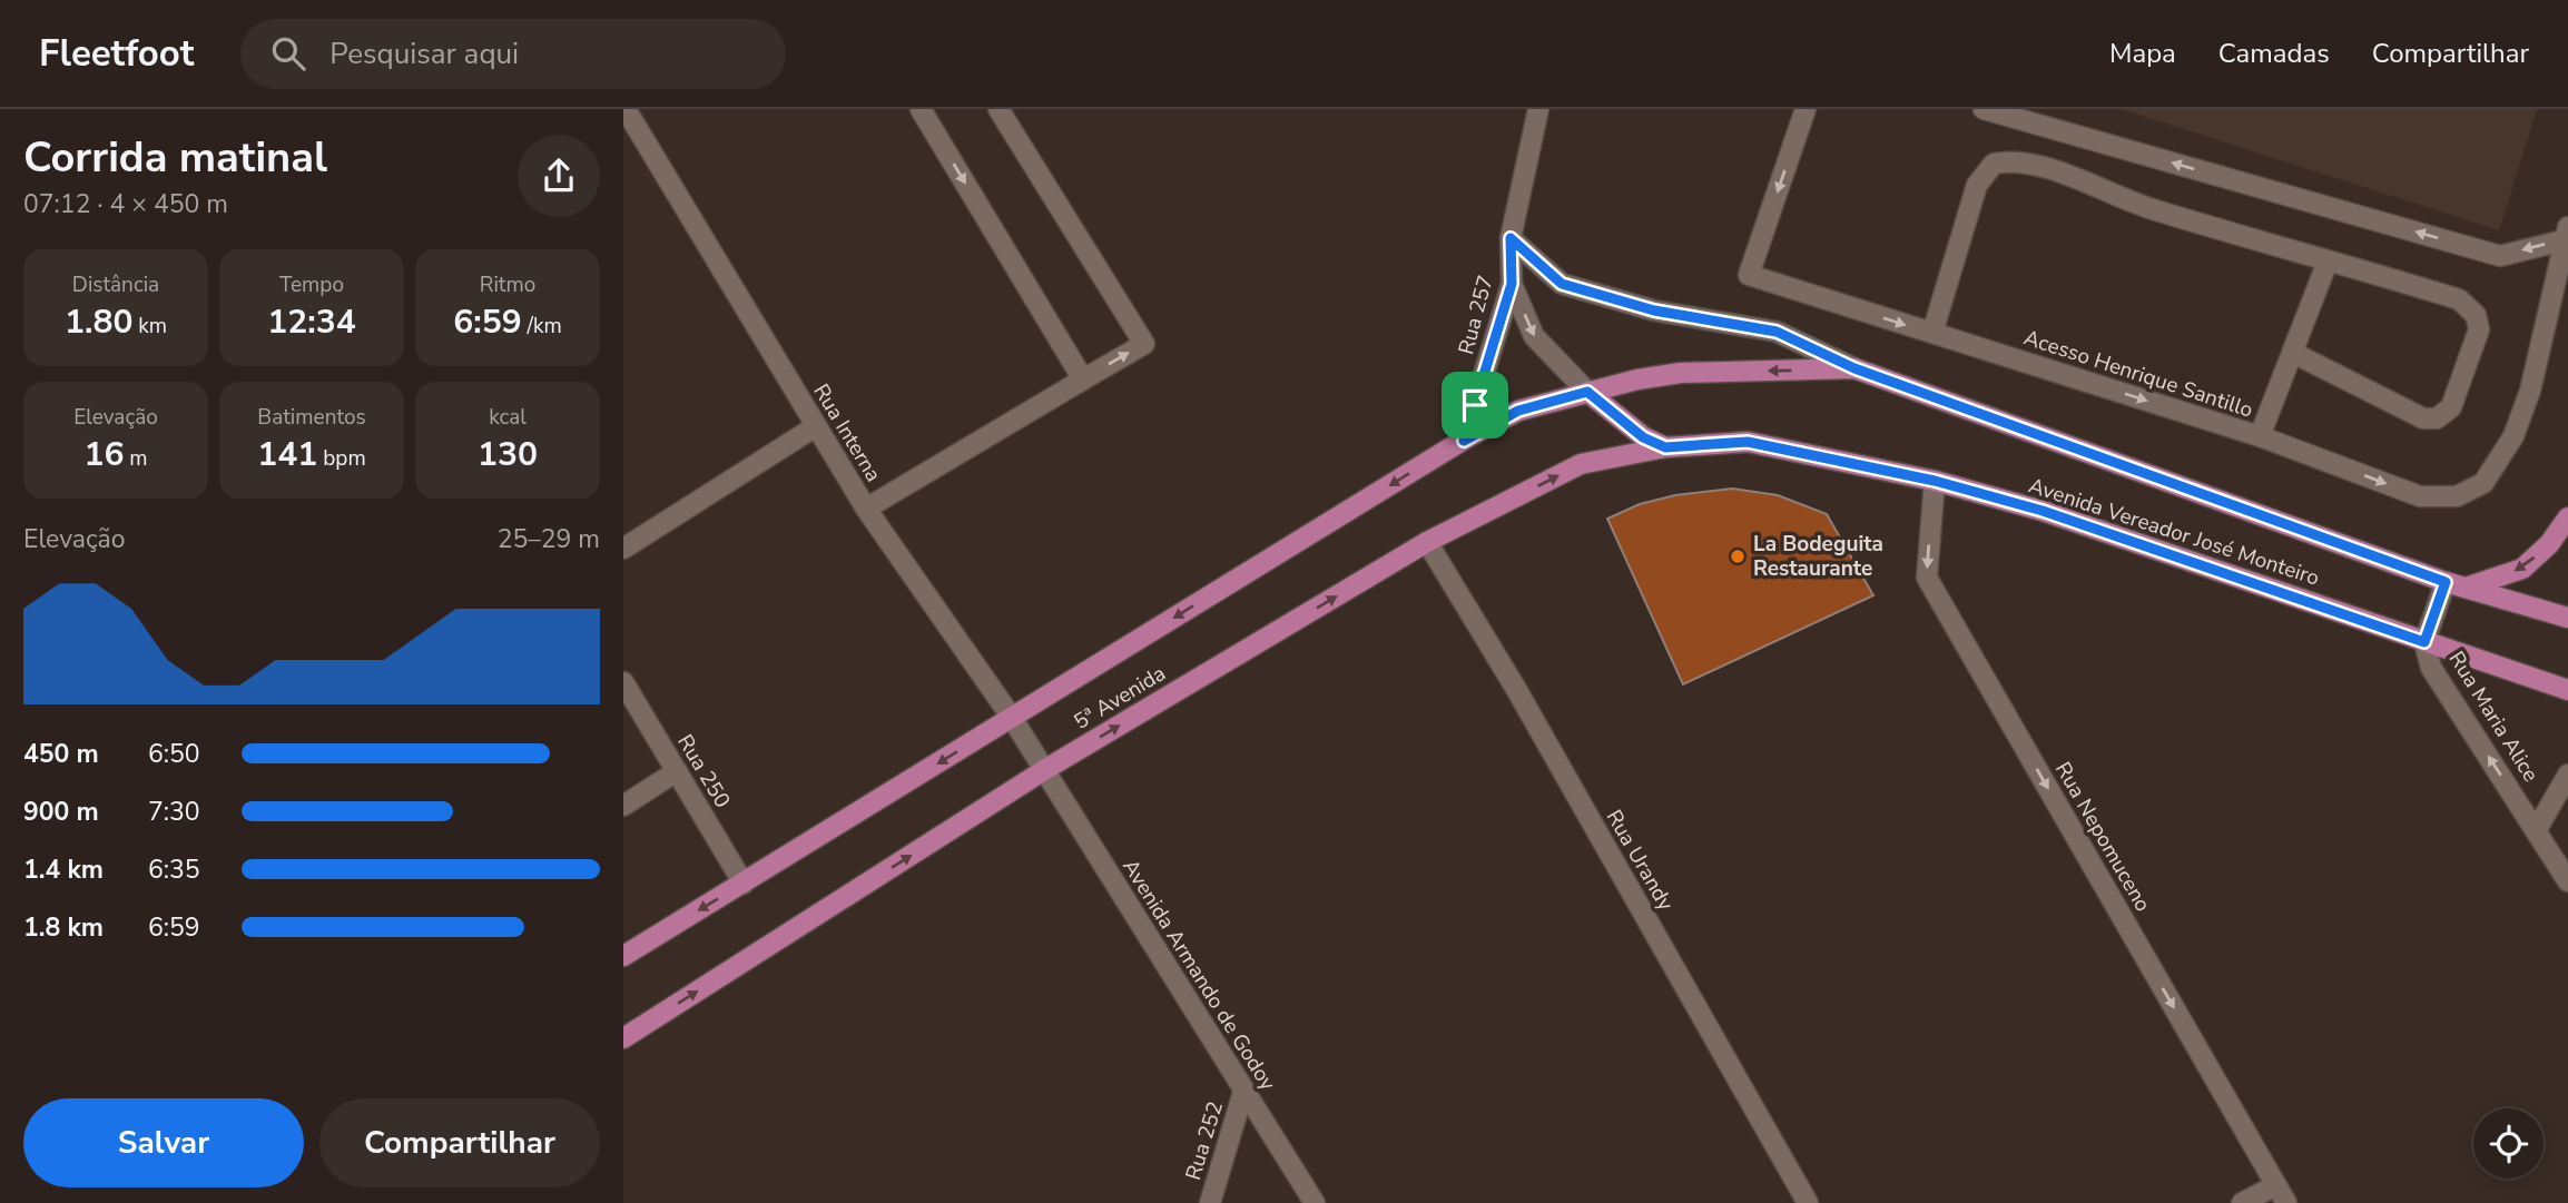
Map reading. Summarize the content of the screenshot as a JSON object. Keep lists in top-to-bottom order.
{
  "streets": {
    "main road": ["Avenida Vereador José Monteiro", "5ª Avenida"],
    "street": [
      "Rua 257",
      "Acesso Henrique Santillo",
      "Rua Interna",
      "Rua Maria Alice",
      "Rua 250",
      "Rua Nepomuceno",
      "Rua Urandy",
      "Avenida Armando de Godoy",
      "Rua 252"
    ]
  },
  "crossings": [
    ["Rua 257", "Avenida Vereador José Monteiro"],
    ["Rua 257", "5ª Avenida"],
    ["Rua Interna", "5ª Avenida"],
    ["Rua Interna", "Avenida Armando de Godoy"],
    ["Avenida Vereador José Monteiro", "5ª Avenida"],
    ["Avenida Vereador José Monteiro", "Rua Maria Alice"],
    ["Avenida Vereador José Monteiro", "Rua Nepomuceno"],
    ["5ª Avenida", "Rua 250"],
    ["5ª Avenida", "Rua Urandy"],
    ["5ª Avenida", "Avenida Armando de Godoy"],
    ["Avenida Armando de Godoy", "Rua 252"]
  ],
  "one_way": ["Rua Maria Alice", "Rua Nepomuceno"],
  "places": ["La Bodeguita Restaurante"],
  "page": {
    "header": "Fleetfoot",
    "search": "Pesquisar aqui",
    "nav": ["Mapa", "Camadas", "Compartilhar"],
    "heading": ["Corrida matinal", "07:12 · 4 × 450 m"],
    "stats": [
      ["Distância", "1.80 km"],
      ["Tempo", "12:34"],
      ["Ritmo", "6:59 /km"],
      ["Elevação", "16 m"],
      ["Batimentos", "141 bpm"],
      ["kcal", "130"]
    ],
    "chart": ["Elevação", "25–29 m"],
    "list": [
      {
        "name": "450 m",
        "note": "6:50"
      },
      {
        "name": "900 m",
        "note": "7:30"
      },
      {
        "name": "1.4 km",
        "note": "6:35"
      },
      {
        "name": "1.8 km",
        "note": "6:59"
      }
    ],
    "buttons": ["Salvar", "Compartilhar"]
  }
}
